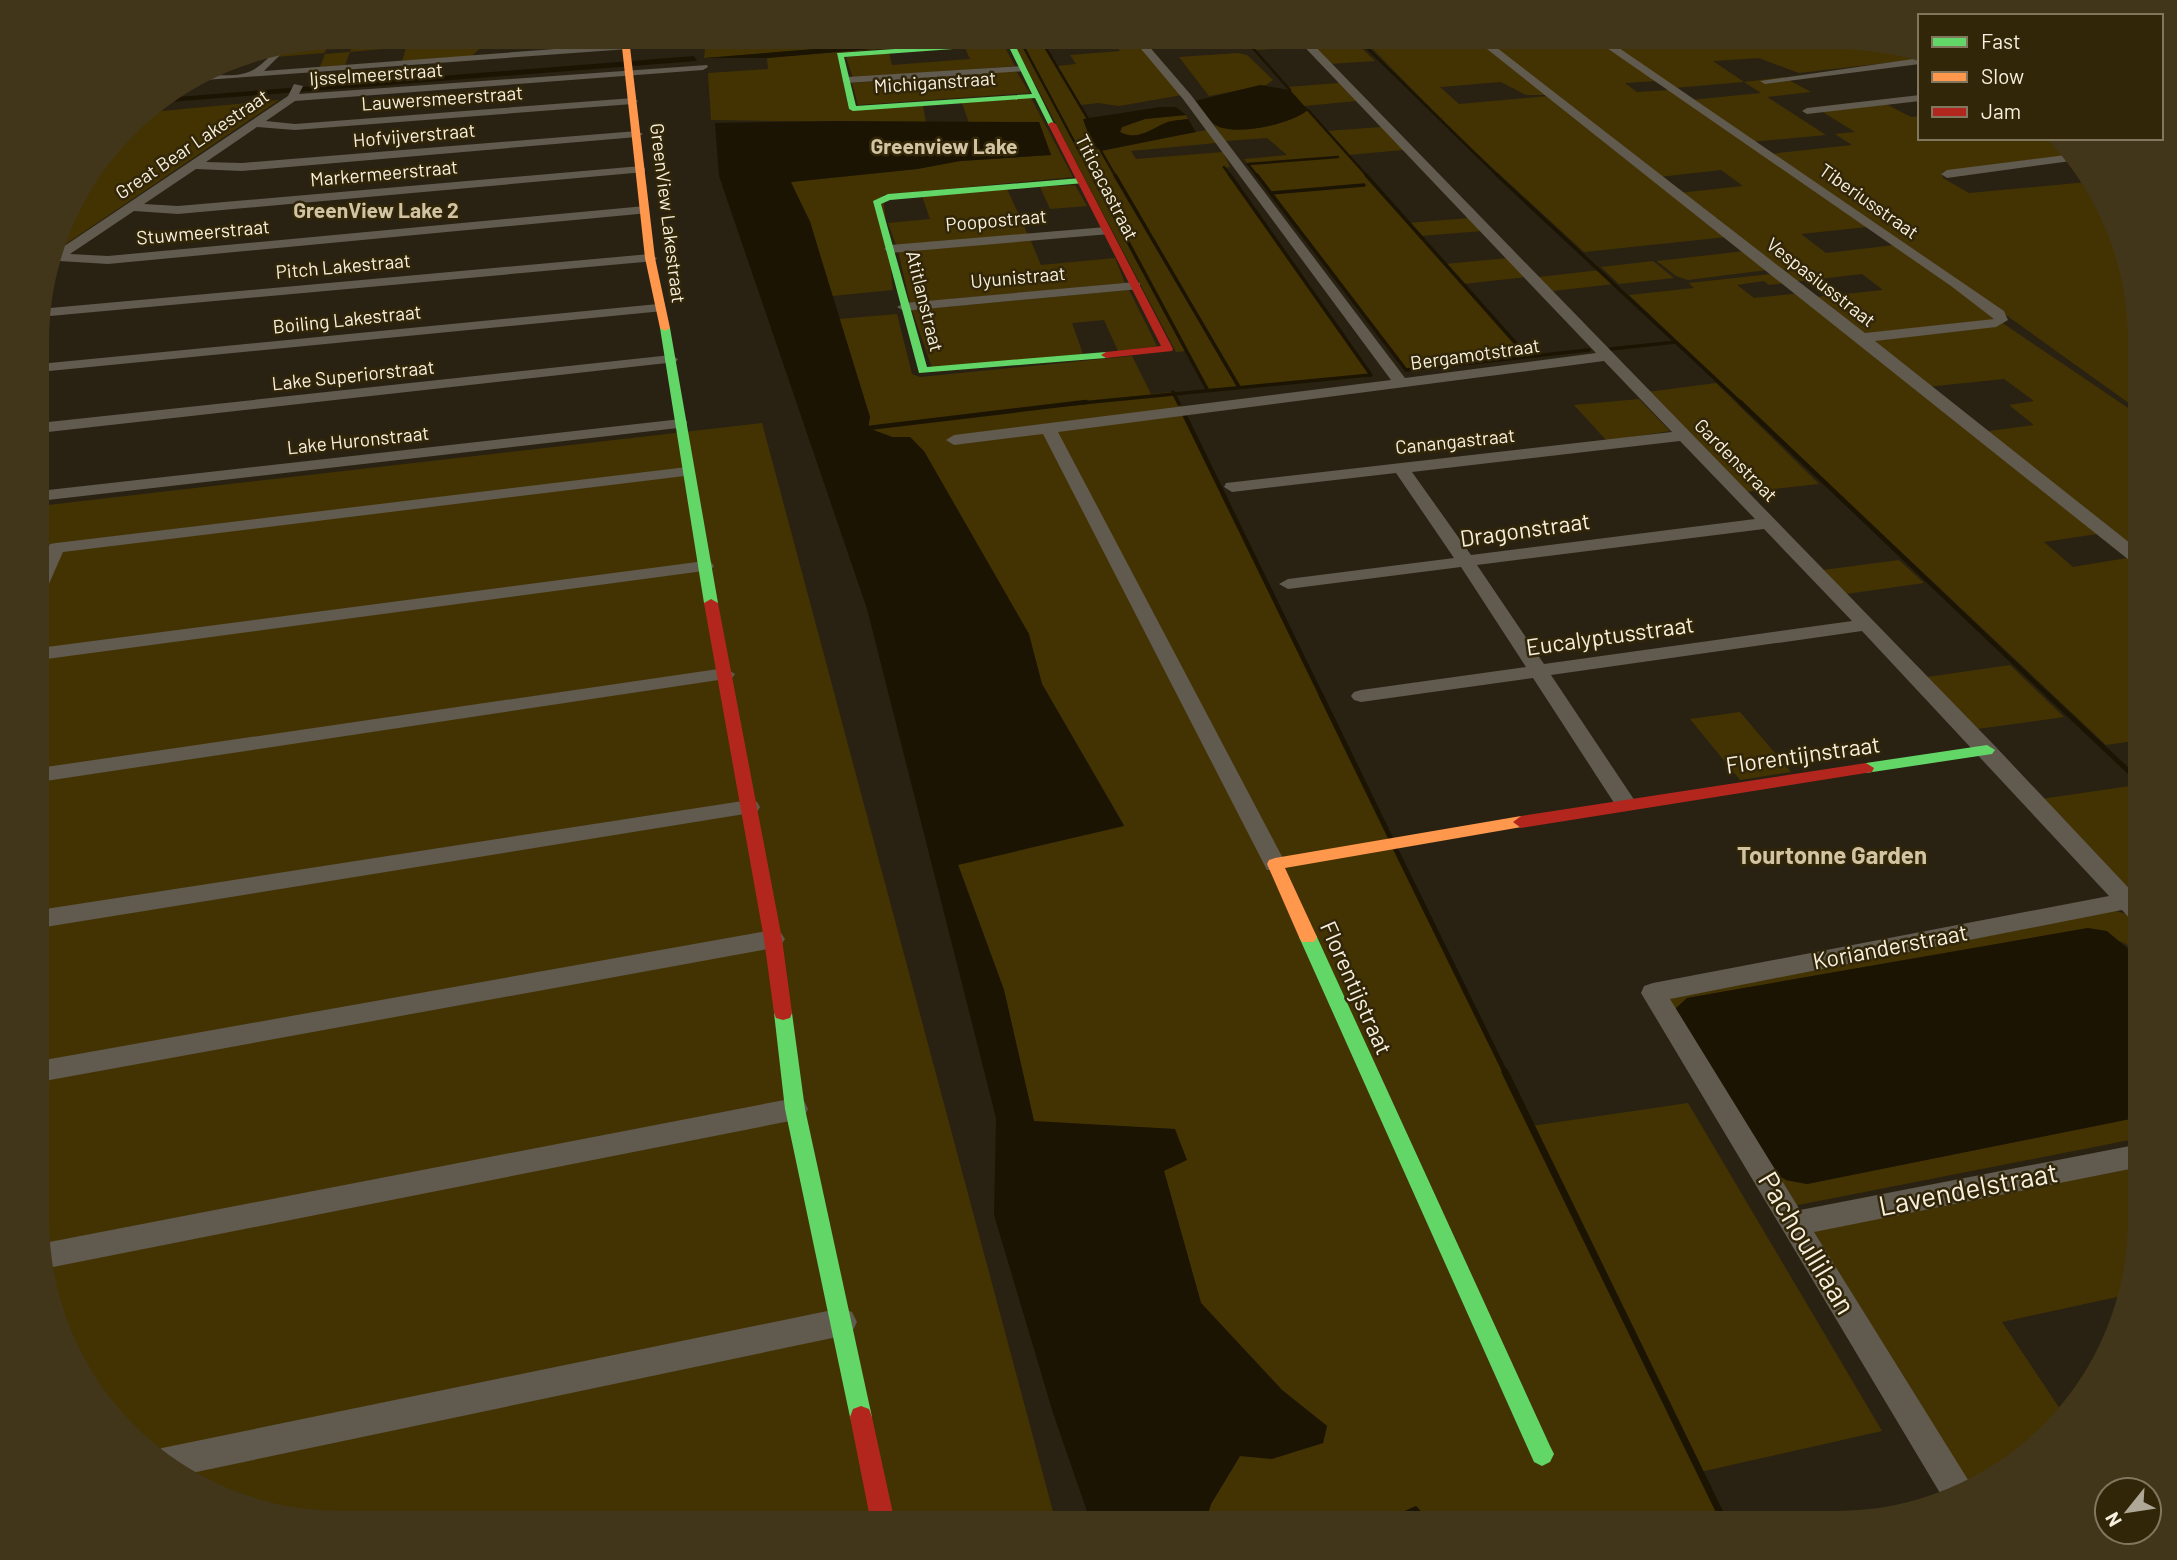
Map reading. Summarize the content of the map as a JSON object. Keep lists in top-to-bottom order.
{
  "streets": {
    "street": [
      "Ijsselmeerstraat",
      "Michiganstraat",
      "Lauwersmeerstraat",
      "Hofvijverstraat",
      "Great Bear Lakestraat",
      "Markermeerstraat",
      "Titicacastraat",
      "Tiberiusstraat",
      "GreenView Lakestraat",
      "Poopostraat",
      "Stuwmeerstraat",
      "Pitch Lakestraat",
      "Uyunistraat",
      "Vespasiusstraat",
      "Atitlanstraat",
      "Boiling Lakestraat",
      "Bergamotstraat",
      "Lake Superiorstraat",
      "Lake Huronstraat",
      "Canangastraat",
      "Gardenstraat",
      "Dragonstraat",
      "Eucalyptusstraat",
      "Florentijnstraat",
      "Korianderstraat",
      "Florentijstraat",
      "Lavendelstraat",
      "Pachoullilaan"
    ]
  },
  "crossings": [
    ["Ijsselmeerstraat", "Great Bear Lakestraat"],
    ["Ijsselmeerstraat", "GreenView Lakestraat"],
    ["Michiganstraat", "Titicacastraat"],
    ["Lauwersmeerstraat", "Great Bear Lakestraat"],
    ["Lauwersmeerstraat", "GreenView Lakestraat"],
    ["Hofvijverstraat", "Great Bear Lakestraat"],
    ["Hofvijverstraat", "GreenView Lakestraat"],
    ["Great Bear Lakestraat", "Markermeerstraat"],
    ["Markermeerstraat", "GreenView Lakestraat"],
    ["Titicacastraat", "Poopostraat"],
    ["Titicacastraat", "Uyunistraat"],
    ["Titicacastraat", "Atitlanstraat"],
    ["Tiberiusstraat", "Vespasiusstraat"],
    ["GreenView Lakestraat", "Stuwmeerstraat"],
    ["GreenView Lakestraat", "Pitch Lakestraat"],
    ["GreenView Lakestraat", "Boiling Lakestraat"],
    ["GreenView Lakestraat", "Lake Superiorstraat"],
    ["GreenView Lakestraat", "Lake Huronstraat"],
    ["Poopostraat", "Atitlanstraat"],
    ["Uyunistraat", "Atitlanstraat"],
    ["Bergamotstraat", "Gardenstraat"],
    ["Canangastraat", "Gardenstraat"],
    ["Gardenstraat", "Dragonstraat"],
    ["Gardenstraat", "Eucalyptusstraat"],
    ["Gardenstraat", "Florentijnstraat"],
    ["Korianderstraat", "Pachoullilaan"],
    ["Lavendelstraat", "Pachoullilaan"]
  ],
  "districts": ["Greenview Lake", "GreenView Lake 2", "Tourtonne Garden"],
  "legend": ["Fast", "Slow", "Jam"],
  "north": "bottom left"
}
